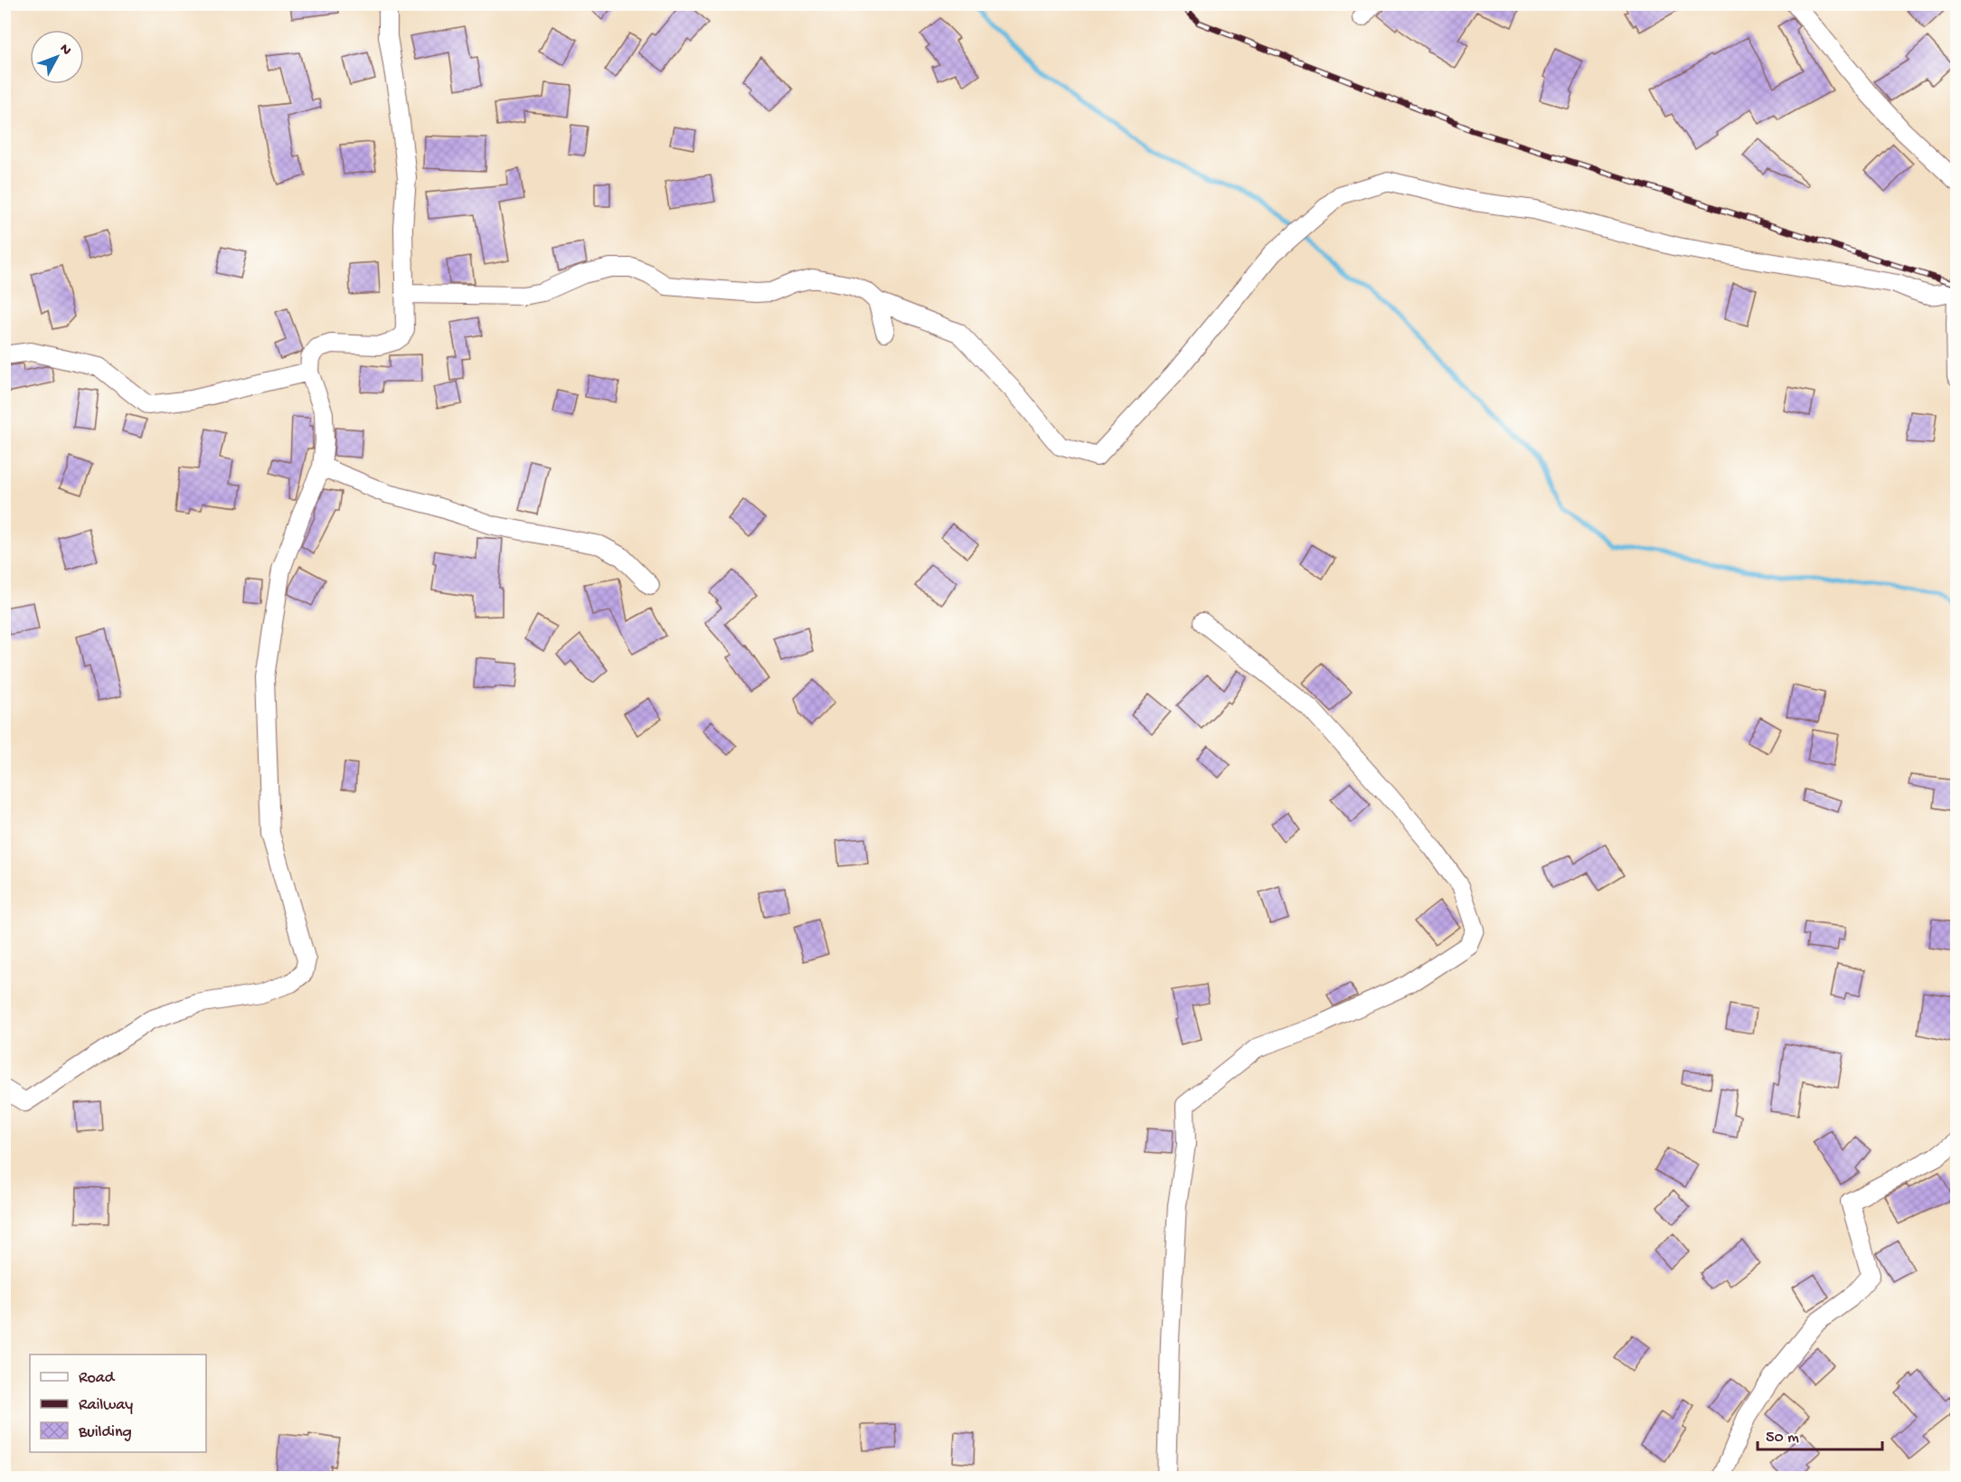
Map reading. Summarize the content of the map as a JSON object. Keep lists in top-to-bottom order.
{
  "legend": ["Road", "Railway", "Building"],
  "scale_bar": "50 m",
  "north": "top right"
}
